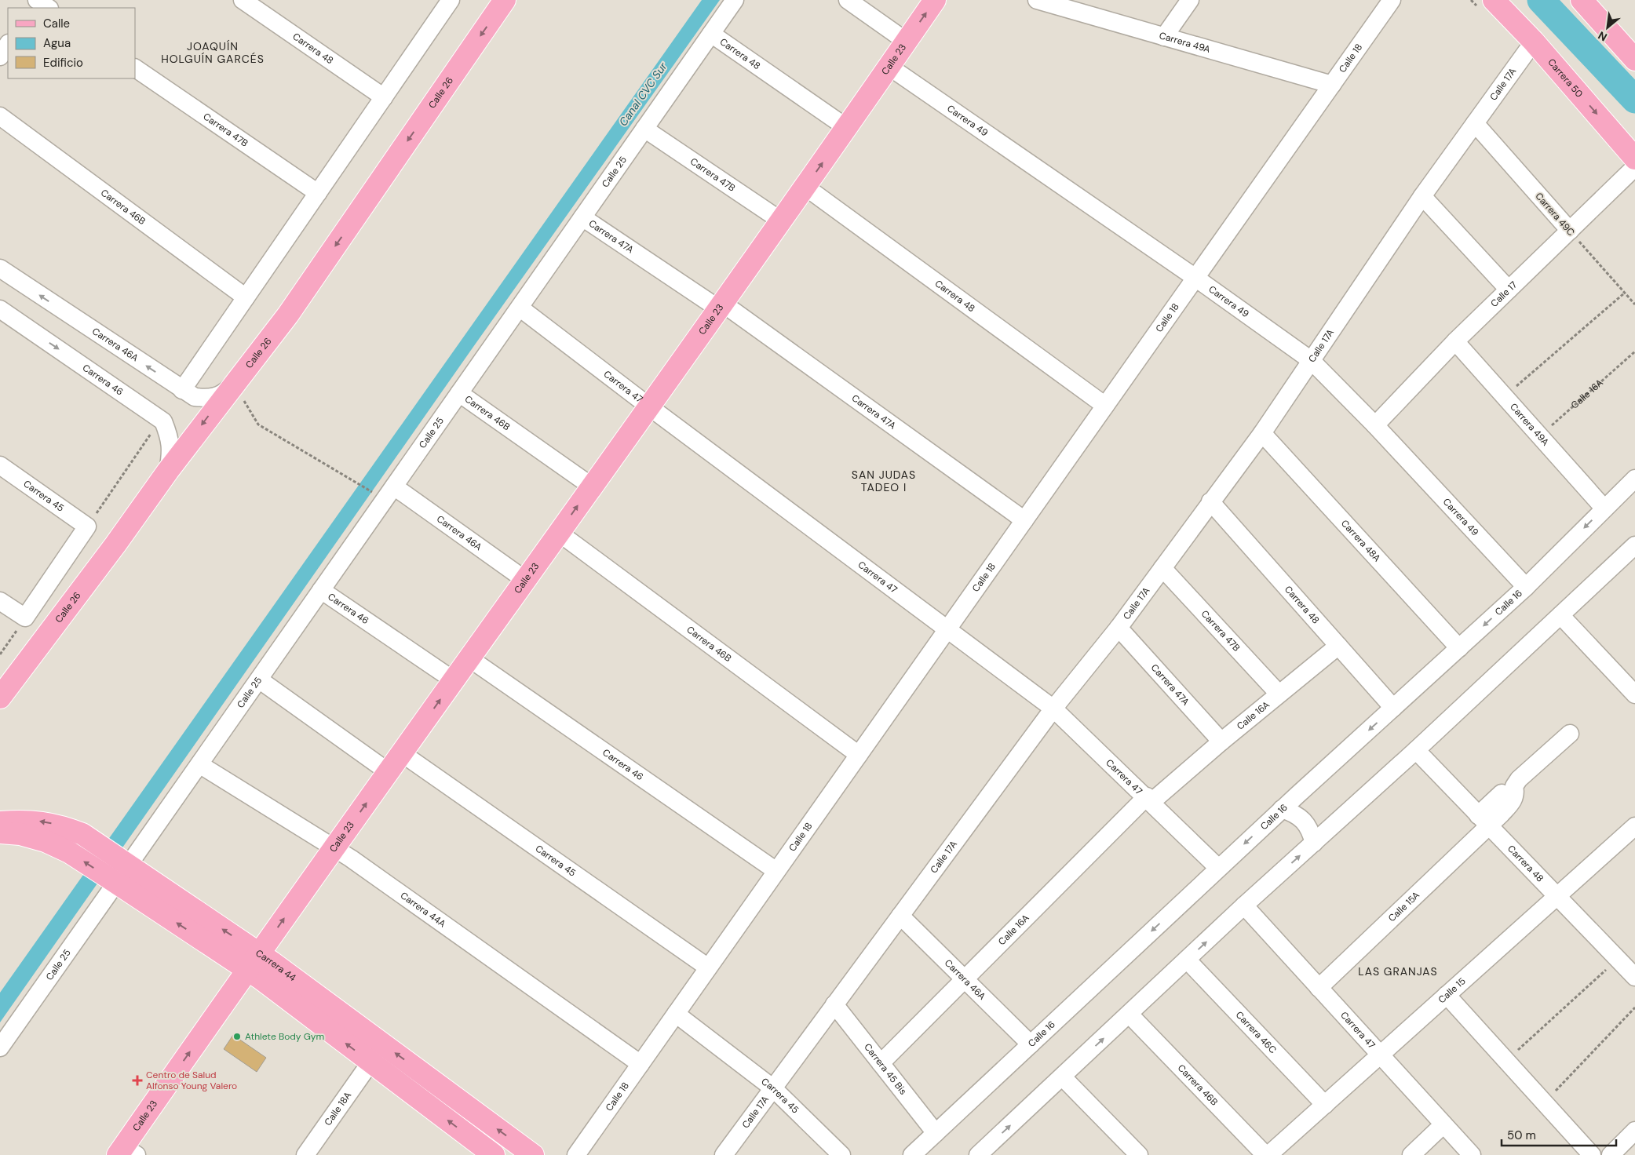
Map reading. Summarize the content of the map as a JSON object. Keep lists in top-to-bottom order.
{
  "streets": {
    "main road": [
      "Calle 23",
      "Carrera 50",
      "Calle 26",
      "Carrera 44"
    ],
    "street": [
      "Carrera 49A",
      "Carrera 48",
      "Calle 18",
      "Calle 17A",
      "Carrera 49",
      "Carrera 47B",
      "Calle 25",
      "Carrera 46B",
      "Carrera 49C",
      "Carrera 47A",
      "Calle 17",
      "Carrera 46A",
      "Carrera 46",
      "Carrera 47",
      "Calle 16A",
      "Carrera 45",
      "Carrera 48A",
      "Calle 16",
      "Calle 15A",
      "Carrera 44A",
      "Calle 15",
      "Carrera 46C",
      "Carrera 45 Bis",
      "Calle 18A"
    ]
  },
  "crossings": [
    ["Carrera 49A", "Calle 18"],
    ["Carrera 49A", "Calle 17"],
    ["Carrera 49A", "Calle 16A"],
    ["Carrera 49A", "Calle 16"],
    ["Carrera 48", "Calle 18"],
    ["Carrera 48", "Calle 23"],
    ["Carrera 48", "Calle 17A"],
    ["Carrera 48", "Calle 25"],
    ["Carrera 48", "Calle 16A"],
    ["Carrera 48", "Calle 16"],
    ["Carrera 48", "Calle 15A"],
    ["Carrera 48", "Calle 15"],
    ["Calle 18", "Carrera 49"],
    ["Calle 18", "Carrera 46B"],
    ["Calle 18", "Carrera 47A"],
    ["Calle 18", "Carrera 46"],
    ["Calle 18", "Carrera 47"],
    ["Calle 18", "Carrera 45"],
    ["Calle 18", "Carrera 44A"],
    ["Calle 23", "Carrera 49"],
    ["Calle 23", "Carrera 47B"],
    ["Calle 23", "Carrera 46B"],
    ["Calle 23", "Carrera 47A"],
    ["Calle 23", "Carrera 46A"],
    ["Calle 23", "Carrera 46"],
    ["Calle 23", "Carrera 47"],
    ["Calle 23", "Carrera 45"],
    ["Calle 23", "Carrera 44A"],
    ["Calle 23", "Carrera 44"],
    ["Carrera 50", "Calle 17A"],
    ["Calle 17A", "Carrera 49"],
    ["Calle 17A", "Carrera 47B"],
    ["Calle 17A", "Carrera 49C"],
    ["Calle 17A", "Carrera 47A"],
    ["Calle 17A", "Carrera 46A"],
    ["Calle 17A", "Carrera 47"],
    ["Calle 17A", "Carrera 45"],
    ["Calle 17A", "Carrera 48A"],
    ["Calle 17A", "Carrera 45 Bis"],
    ["Calle 26", "Carrera 46A"],
    ["Calle 26", "Carrera 46"],
    ["Carrera 49", "Calle 17"],
    ["Carrera 49", "Calle 16"],
    ["Carrera 47B", "Calle 25"],
    ["Carrera 47B", "Calle 16A"],
    ["Calle 25", "Carrera 46B"],
    ["Calle 25", "Carrera 47A"],
    ["Calle 25", "Carrera 46A"],
    ["Calle 25", "Carrera 46"],
    ["Calle 25", "Carrera 47"],
    ["Calle 25", "Carrera 44A"],
    ["Calle 25", "Carrera 44"],
    ["Carrera 49C", "Calle 17"],
    ["Carrera 47A", "Calle 16A"],
    ["Carrera 46A", "Calle 16A"],
    ["Carrera 46A", "Calle 16"],
    ["Carrera 47", "Calle 16A"],
    ["Carrera 47", "Calle 16"],
    ["Carrera 47", "Calle 15A"],
    ["Carrera 47", "Calle 15"],
    ["Calle 16A", "Carrera 45 Bis"],
    ["Carrera 48A", "Calle 16"],
    ["Calle 16", "Carrera 45 Bis"],
    ["Carrera 44", "Calle 18A"],
    ["Calle 15", "Carrera 46C"]
  ],
  "one_way": [
    "Calle 23",
    "Calle 26",
    "Carrera 46A",
    "Carrera 44"
  ],
  "districts": ["JOAQUÍN HOLGUÍN GARCÉS", "SAN JUDAS TADEO I", "LAS GRANJAS"],
  "water": ["Canal CVC Sur"],
  "places": {
    "other": ["Athlete Body Gym"],
    "health": ["Centro de Salud Alfonso Young Valero"]
  },
  "legend": ["Calle", "Agua", "Edificio"],
  "scale_bar": "50 m",
  "north": "bottom left"
}
